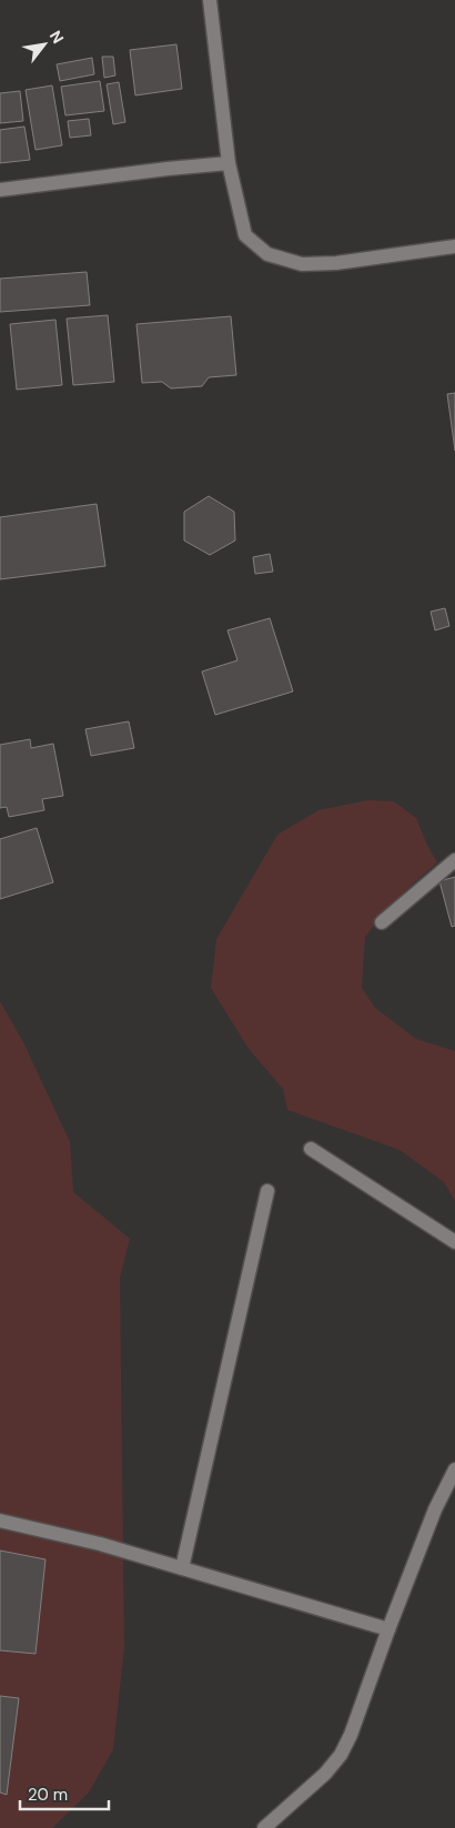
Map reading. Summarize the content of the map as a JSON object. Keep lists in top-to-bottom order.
{
  "scale_bar": "20 m",
  "north": "top right"
}
